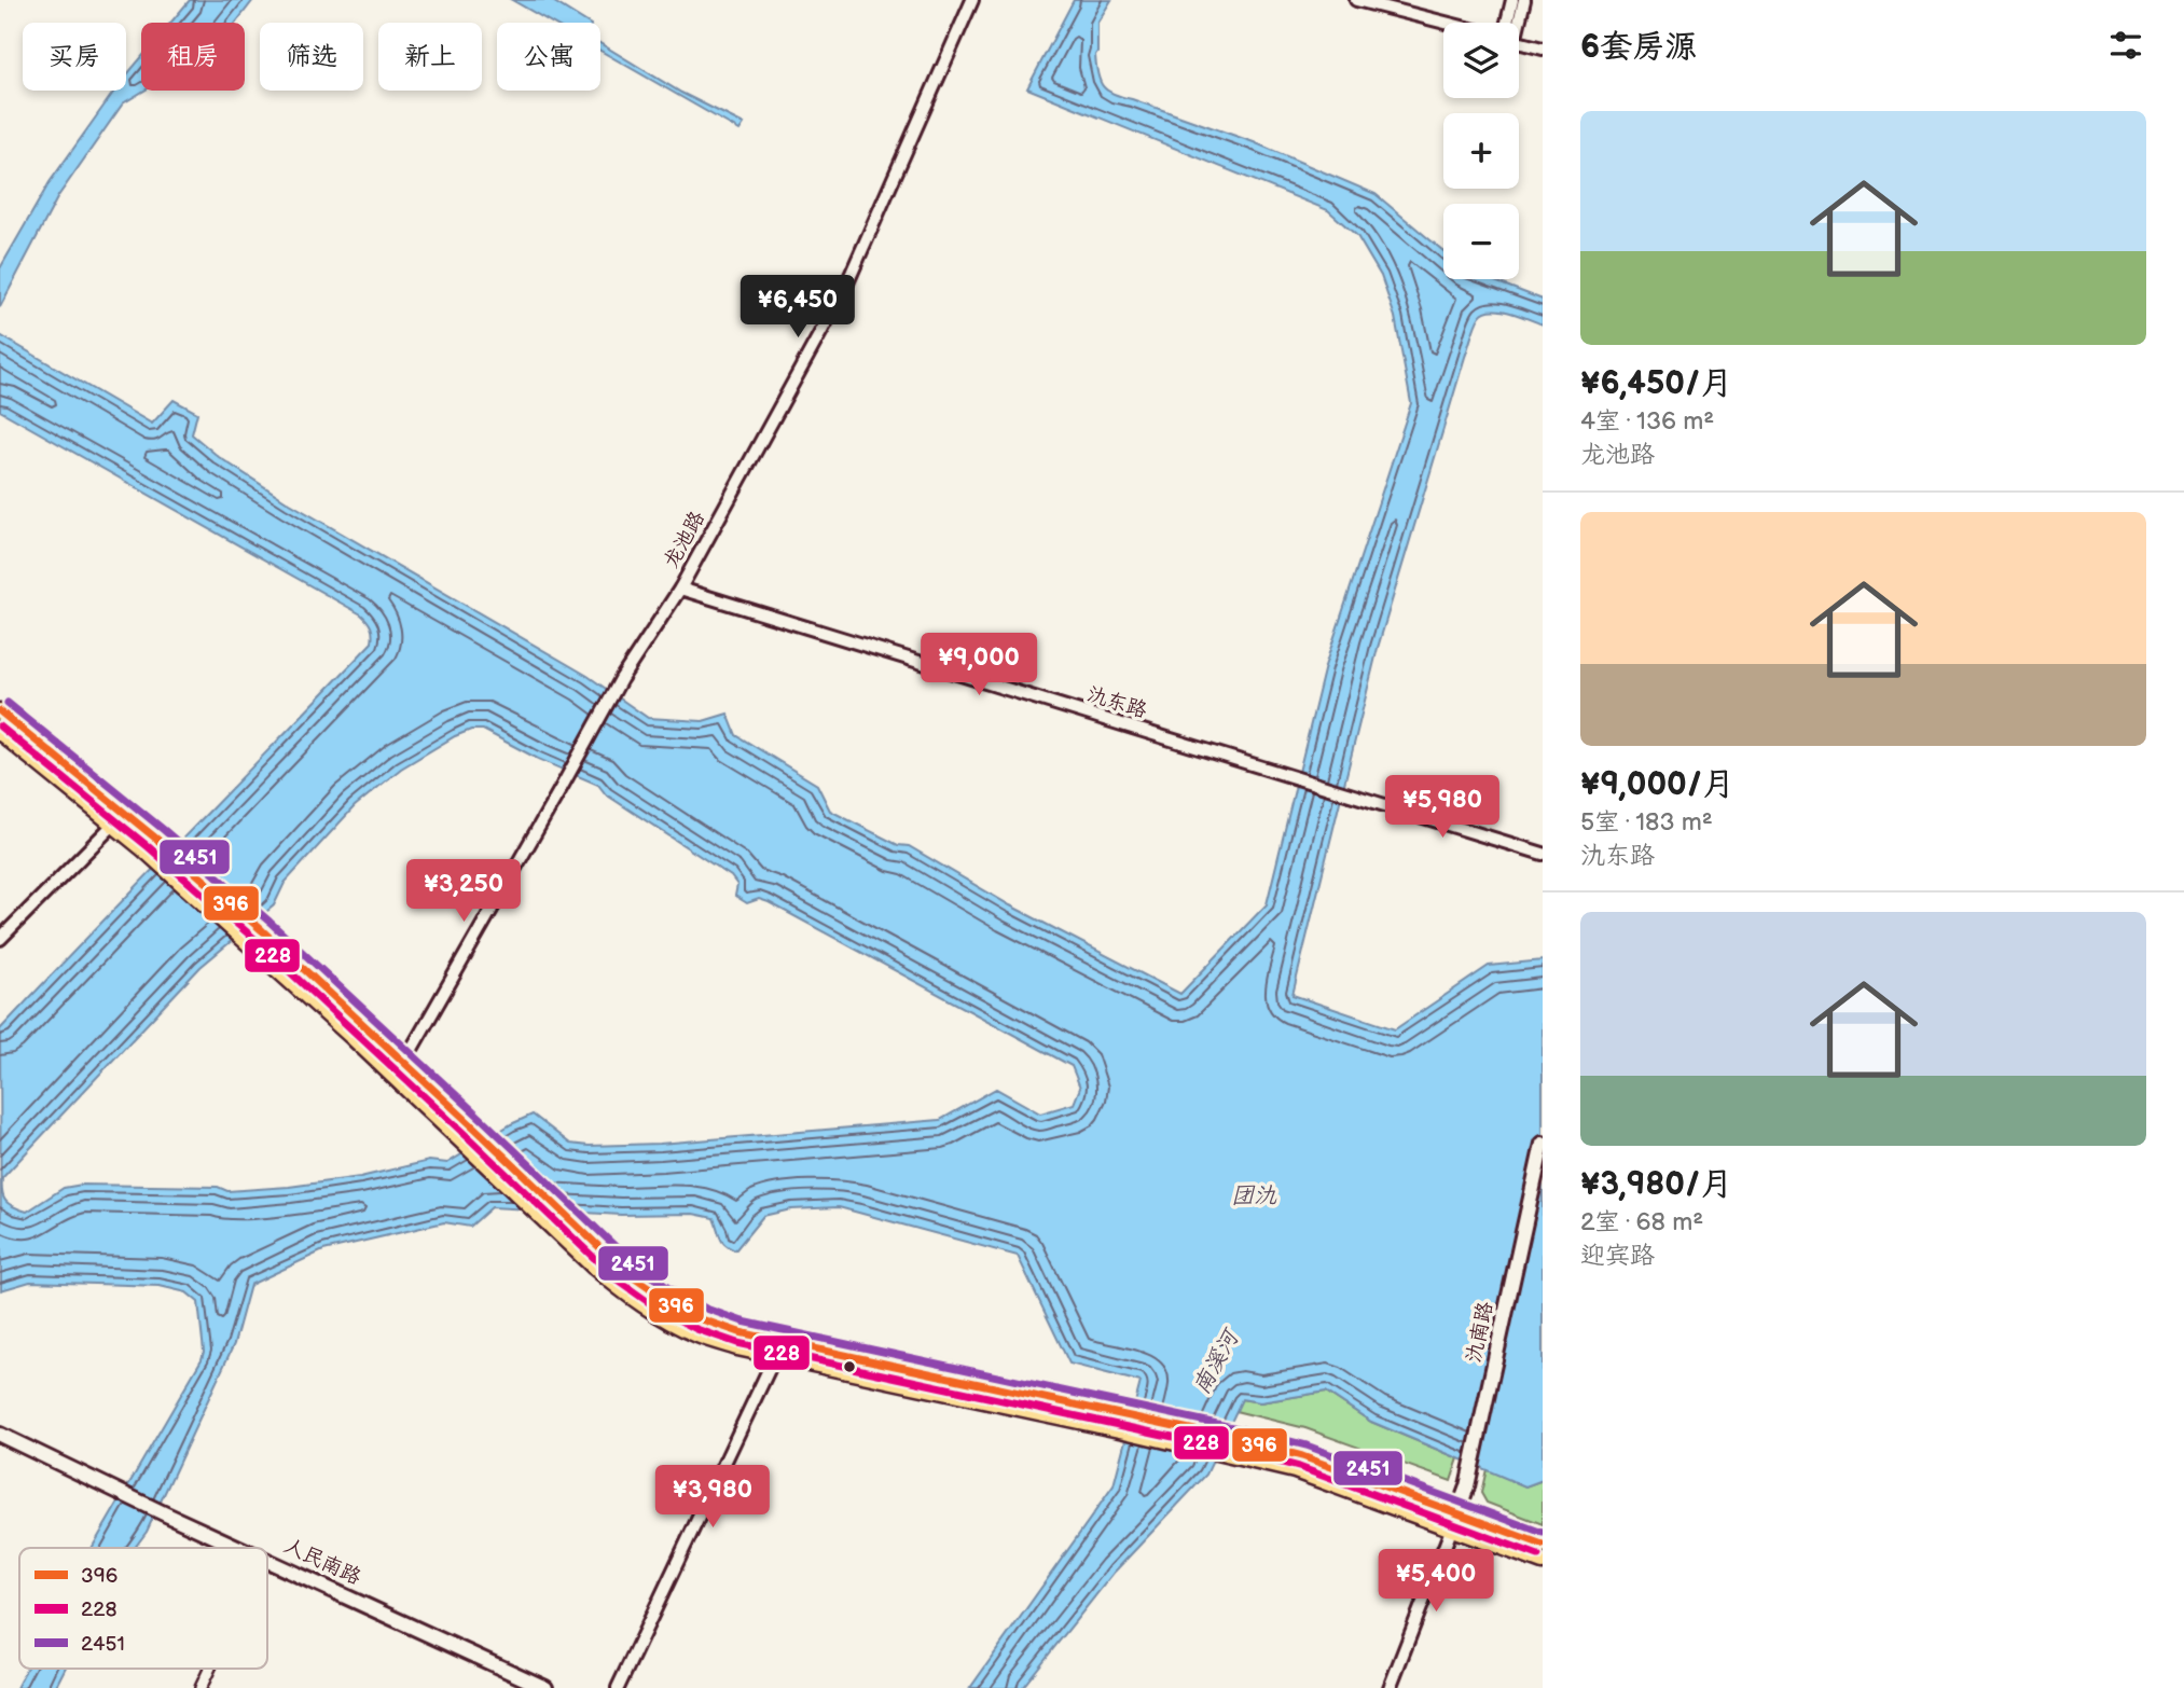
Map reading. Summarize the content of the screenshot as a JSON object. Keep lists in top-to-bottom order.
{
  "streets": {
    "main road": ["氿南路", "人民南路"],
    "street": ["龙池路", "氿东路"]
  },
  "crossings": [
    ["龙池路", "氿东路"]
  ],
  "water": ["团氿", "南溪河"],
  "lines": ["transit line 2451", "transit line 396", "transit line 228"],
  "legend": ["396", "228", "2451"],
  "page": {
    "heading": "6套房源",
    "map_buttons": ["+", "−"],
    "chip": [
      "买房",
      "租房",
      "筛选",
      "新上",
      "公寓"
    ],
    "list": [
      {
        "name": "¥6,450/月",
        "note": "4室 · 136 m² · 龙池路"
      },
      {
        "name": "¥9,000/月",
        "note": "5室 · 183 m² · 氿东路"
      },
      {
        "name": "¥3,980/月",
        "note": "2室 · 68 m² · 迎宾路"
      }
    ],
    "price": [
      "¥6,450",
      "¥9,000",
      "¥5,980",
      "¥3,250",
      "¥3,980",
      "¥5,400"
    ]
  }
}
